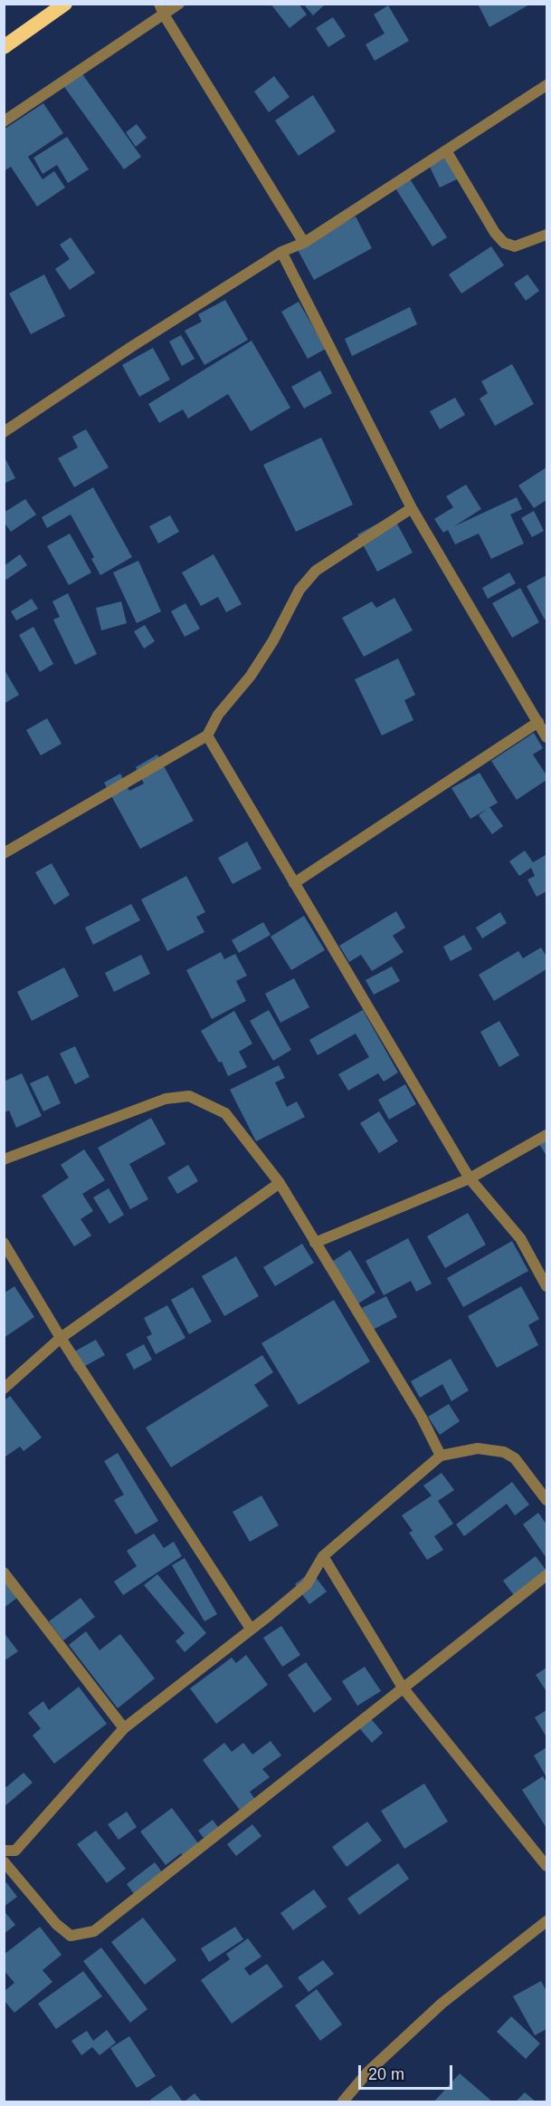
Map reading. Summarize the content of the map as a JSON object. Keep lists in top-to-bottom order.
{
  "scale_bar": "20 m"
}
